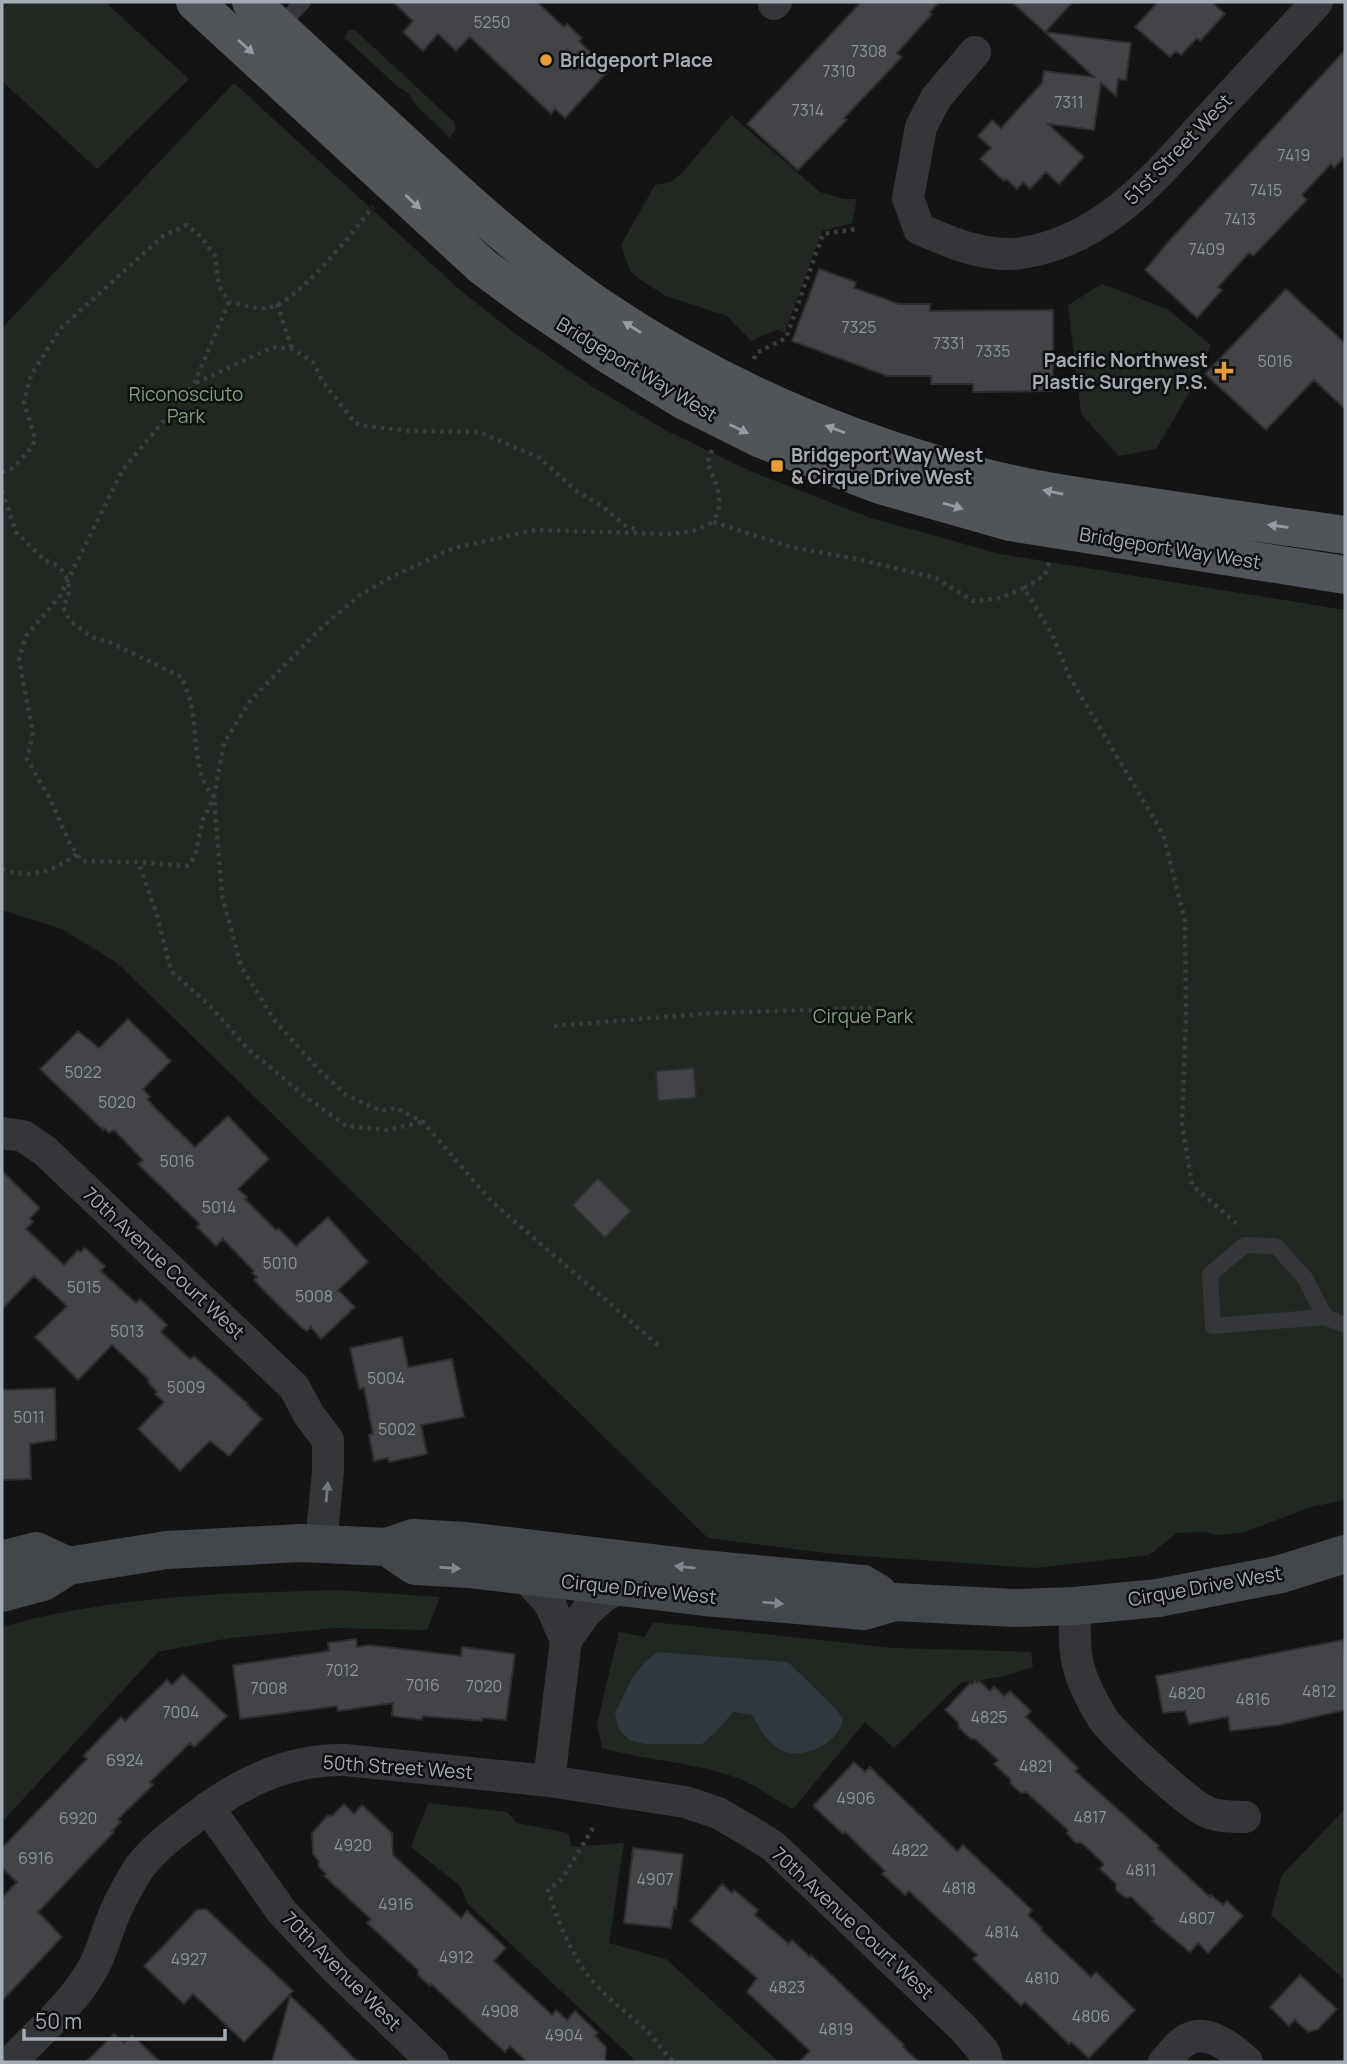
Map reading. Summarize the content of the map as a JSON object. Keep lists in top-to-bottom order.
{
  "streets": {
    "main road": ["Bridgeport Way West", "Cirque Drive West"],
    "street": [
      "51st Street West",
      "70th Avenue Court West",
      "50th Street West",
      "70th Avenue West"
    ]
  },
  "crossings": [
    ["70th Avenue Court West", "Cirque Drive West"],
    ["70th Avenue Court West", "50th Street West"],
    ["50th Street West", "70th Avenue West"]
  ],
  "parks": ["Riconosciuto Park", "Cirque Park"],
  "places": {
    "other": ["Bridgeport Place"],
    "health": ["Pacific Northwest Plastic Surgery P.S."],
    "transit": ["Bridgeport Way West & Cirque Drive West"]
  },
  "house_numbers": [
    "5250",
    "7308",
    "7310",
    "7311",
    "7314",
    "7419",
    "7415",
    "7413",
    "7409",
    "7325",
    "7331",
    "7335",
    "5016",
    "5022",
    "5020",
    "5016",
    "5014",
    "5010",
    "5015",
    "5008",
    "5013",
    "5004",
    "5009",
    "5011",
    "5002",
    "7012",
    "7016",
    "7020",
    "7008",
    "4812",
    "4820",
    "4816",
    "7004",
    "4825",
    "6924",
    "4821",
    "4906",
    "4817",
    "6920",
    "4920",
    "4822",
    "6916",
    "4811",
    "4907",
    "4818",
    "4916",
    "4807",
    "4814",
    "4912",
    "4927",
    "4810",
    "4823",
    "4908",
    "4806",
    "4819",
    "4904"
  ],
  "scale_bar": "50 m"
}
